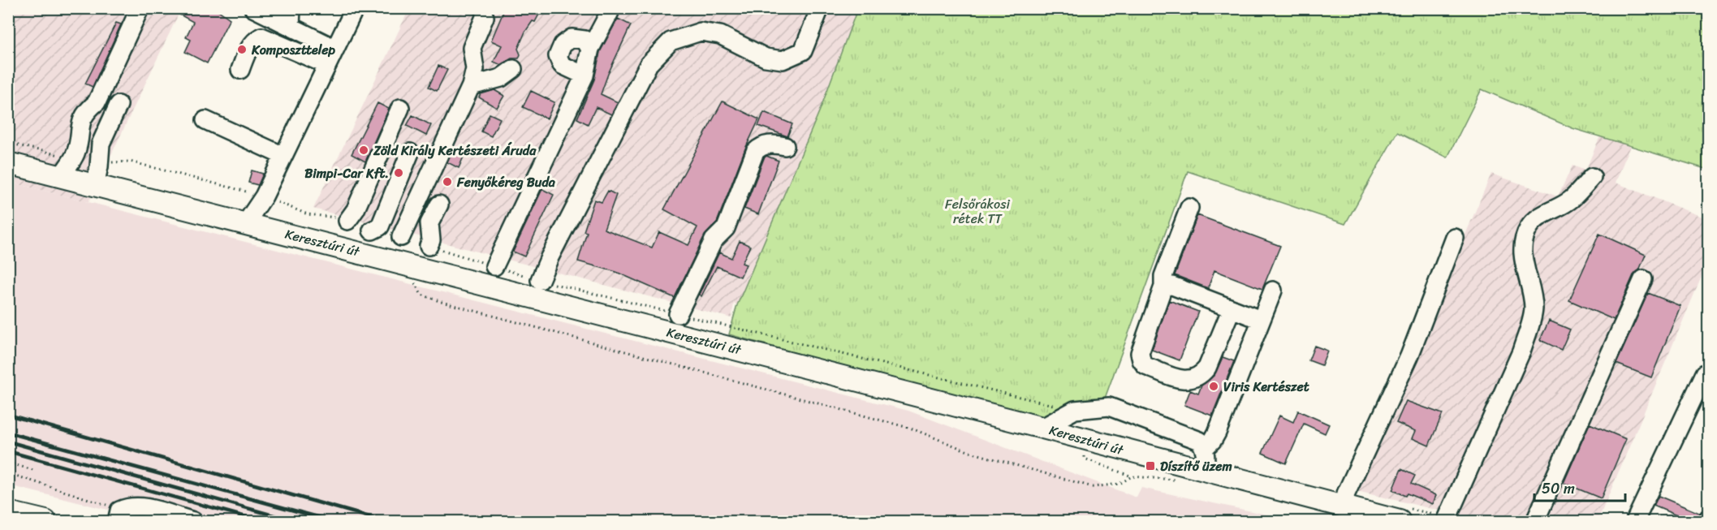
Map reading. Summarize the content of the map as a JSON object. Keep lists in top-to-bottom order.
{
  "streets": {
    "main road": ["Keresztúri út"]
  },
  "parks": ["Felsőrákosi rétek TT"],
  "places": {
    "other": [
      "Komposzttelep",
      "Zöld Király Kertészeti Áruda",
      "Bimpi-Car Kft.",
      "Fenyőkéreg Buda",
      "Viris Kertészet"
    ],
    "transit": ["Díszítő üzem"]
  },
  "scale_bar": "50 m"
}
